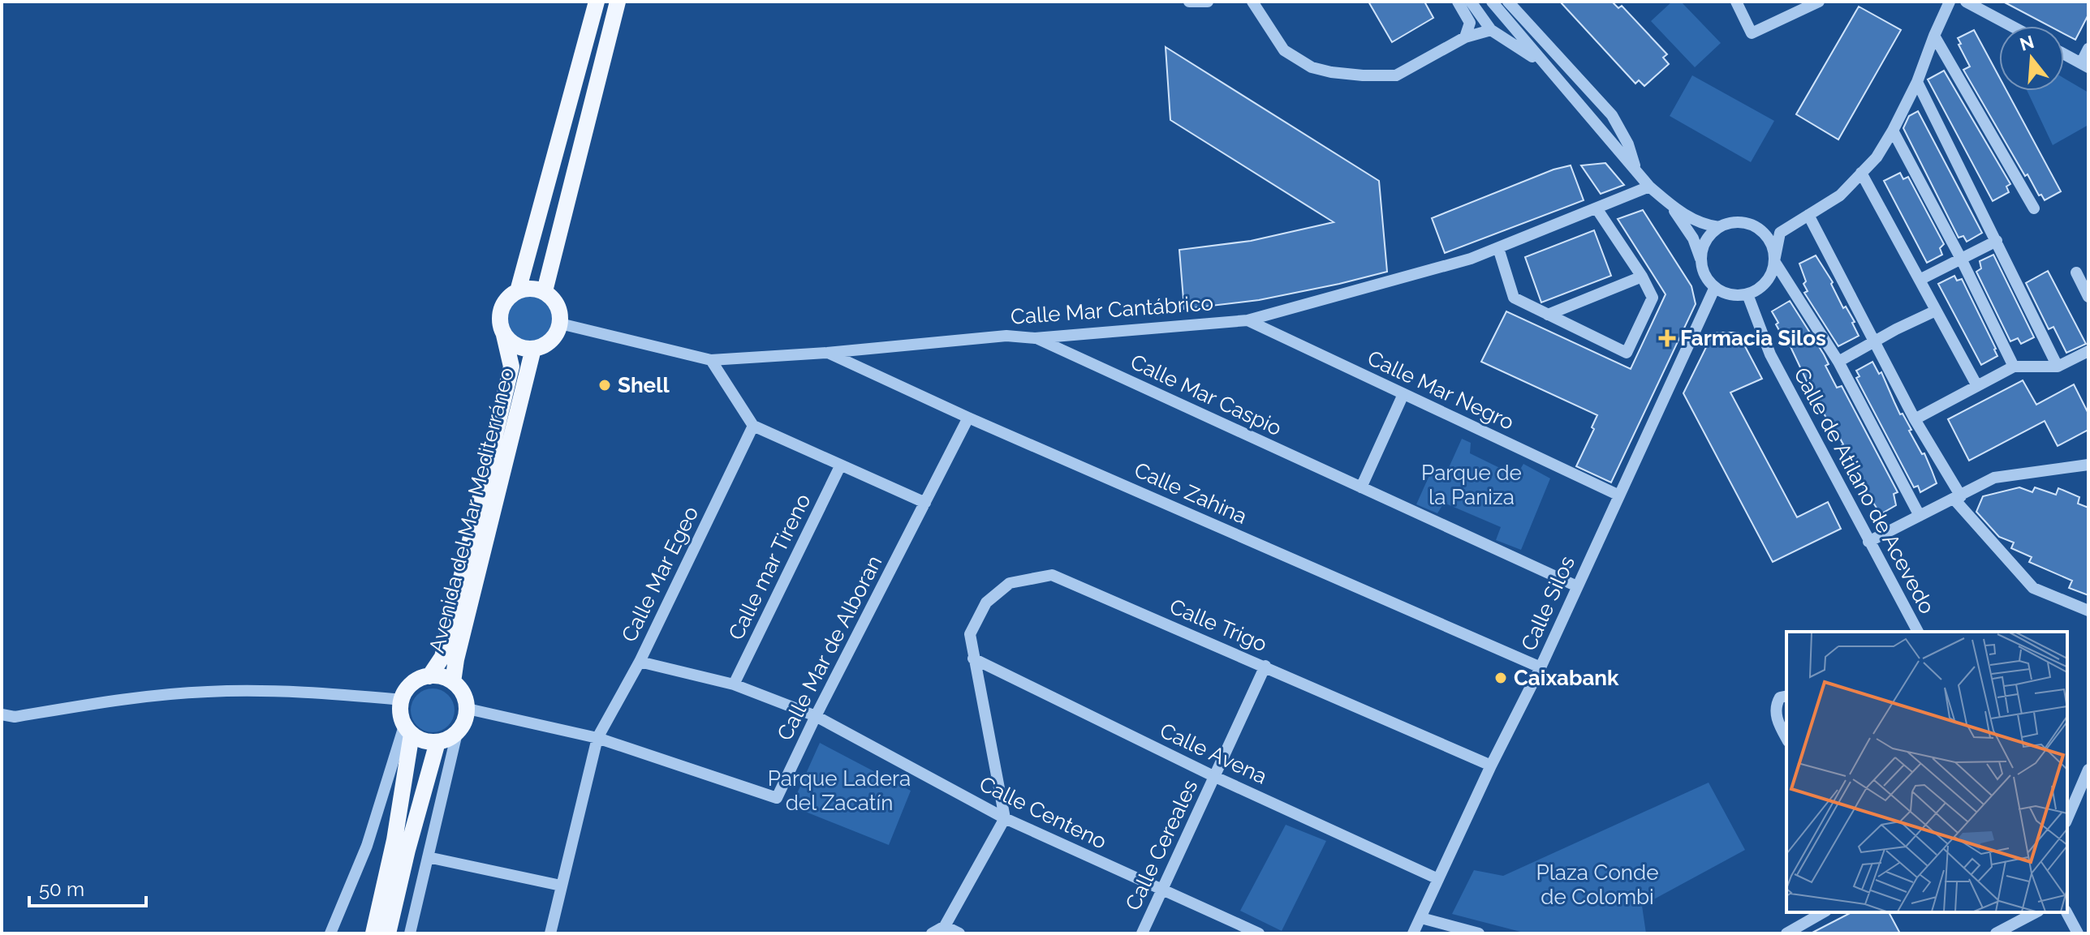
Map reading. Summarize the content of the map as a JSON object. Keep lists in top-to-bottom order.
{
  "streets": {
    "main road": ["Avenida del Mar Mediterráneo"],
    "street": [
      "Calle Mar Cantábrico",
      "Calle Mar Negro",
      "Calle Mar Caspio",
      "Calle de Atilano de Acevedo",
      "Calle Zahina",
      "Calle mar Tireno",
      "Calle Mar Egeo",
      "Calle Silos",
      "Calle Trigo",
      "Calle Mar de Alboran",
      "Calle Avena",
      "Calle Centeno",
      "Calle Cereales"
    ]
  },
  "crossings": [
    ["Calle Mar Cantábrico", "Calle Mar Negro"],
    ["Calle Mar Cantábrico", "Calle Mar Caspio"],
    ["Calle Mar Cantábrico", "Calle Zahina"],
    ["Calle Mar Cantábrico", "Avenida del Mar Mediterráneo"],
    ["Calle Mar Negro", "Calle Silos"],
    ["Calle Mar Caspio", "Calle Silos"],
    ["Calle de Atilano de Acevedo", "Calle Silos"],
    ["Calle Zahina", "Calle Silos"],
    ["Calle Zahina", "Calle Mar de Alboran"],
    ["Calle mar Tireno", "Calle Centeno"],
    ["Calle Mar Egeo", "Calle Mar de Alboran"],
    ["Calle Mar Egeo", "Calle Centeno"],
    ["Calle Silos", "Calle Trigo"],
    ["Calle Silos", "Calle Avena"],
    ["Calle Trigo", "Calle Avena"],
    ["Calle Trigo", "Calle Centeno"],
    ["Calle Trigo", "Calle Cereales"],
    ["Calle Mar de Alboran", "Calle Centeno"],
    ["Calle Avena", "Calle Cereales"],
    ["Calle Centeno", "Calle Cereales"]
  ],
  "parks": ["Parque de la Paniza", "Parque Ladera del Zacatín", "Plaza Conde de Colombi"],
  "places": {
    "health": ["Farmacia Silos"],
    "other": ["Shell", "Caixabank"]
  },
  "scale_bar": "50 m",
  "north": "top"
}
